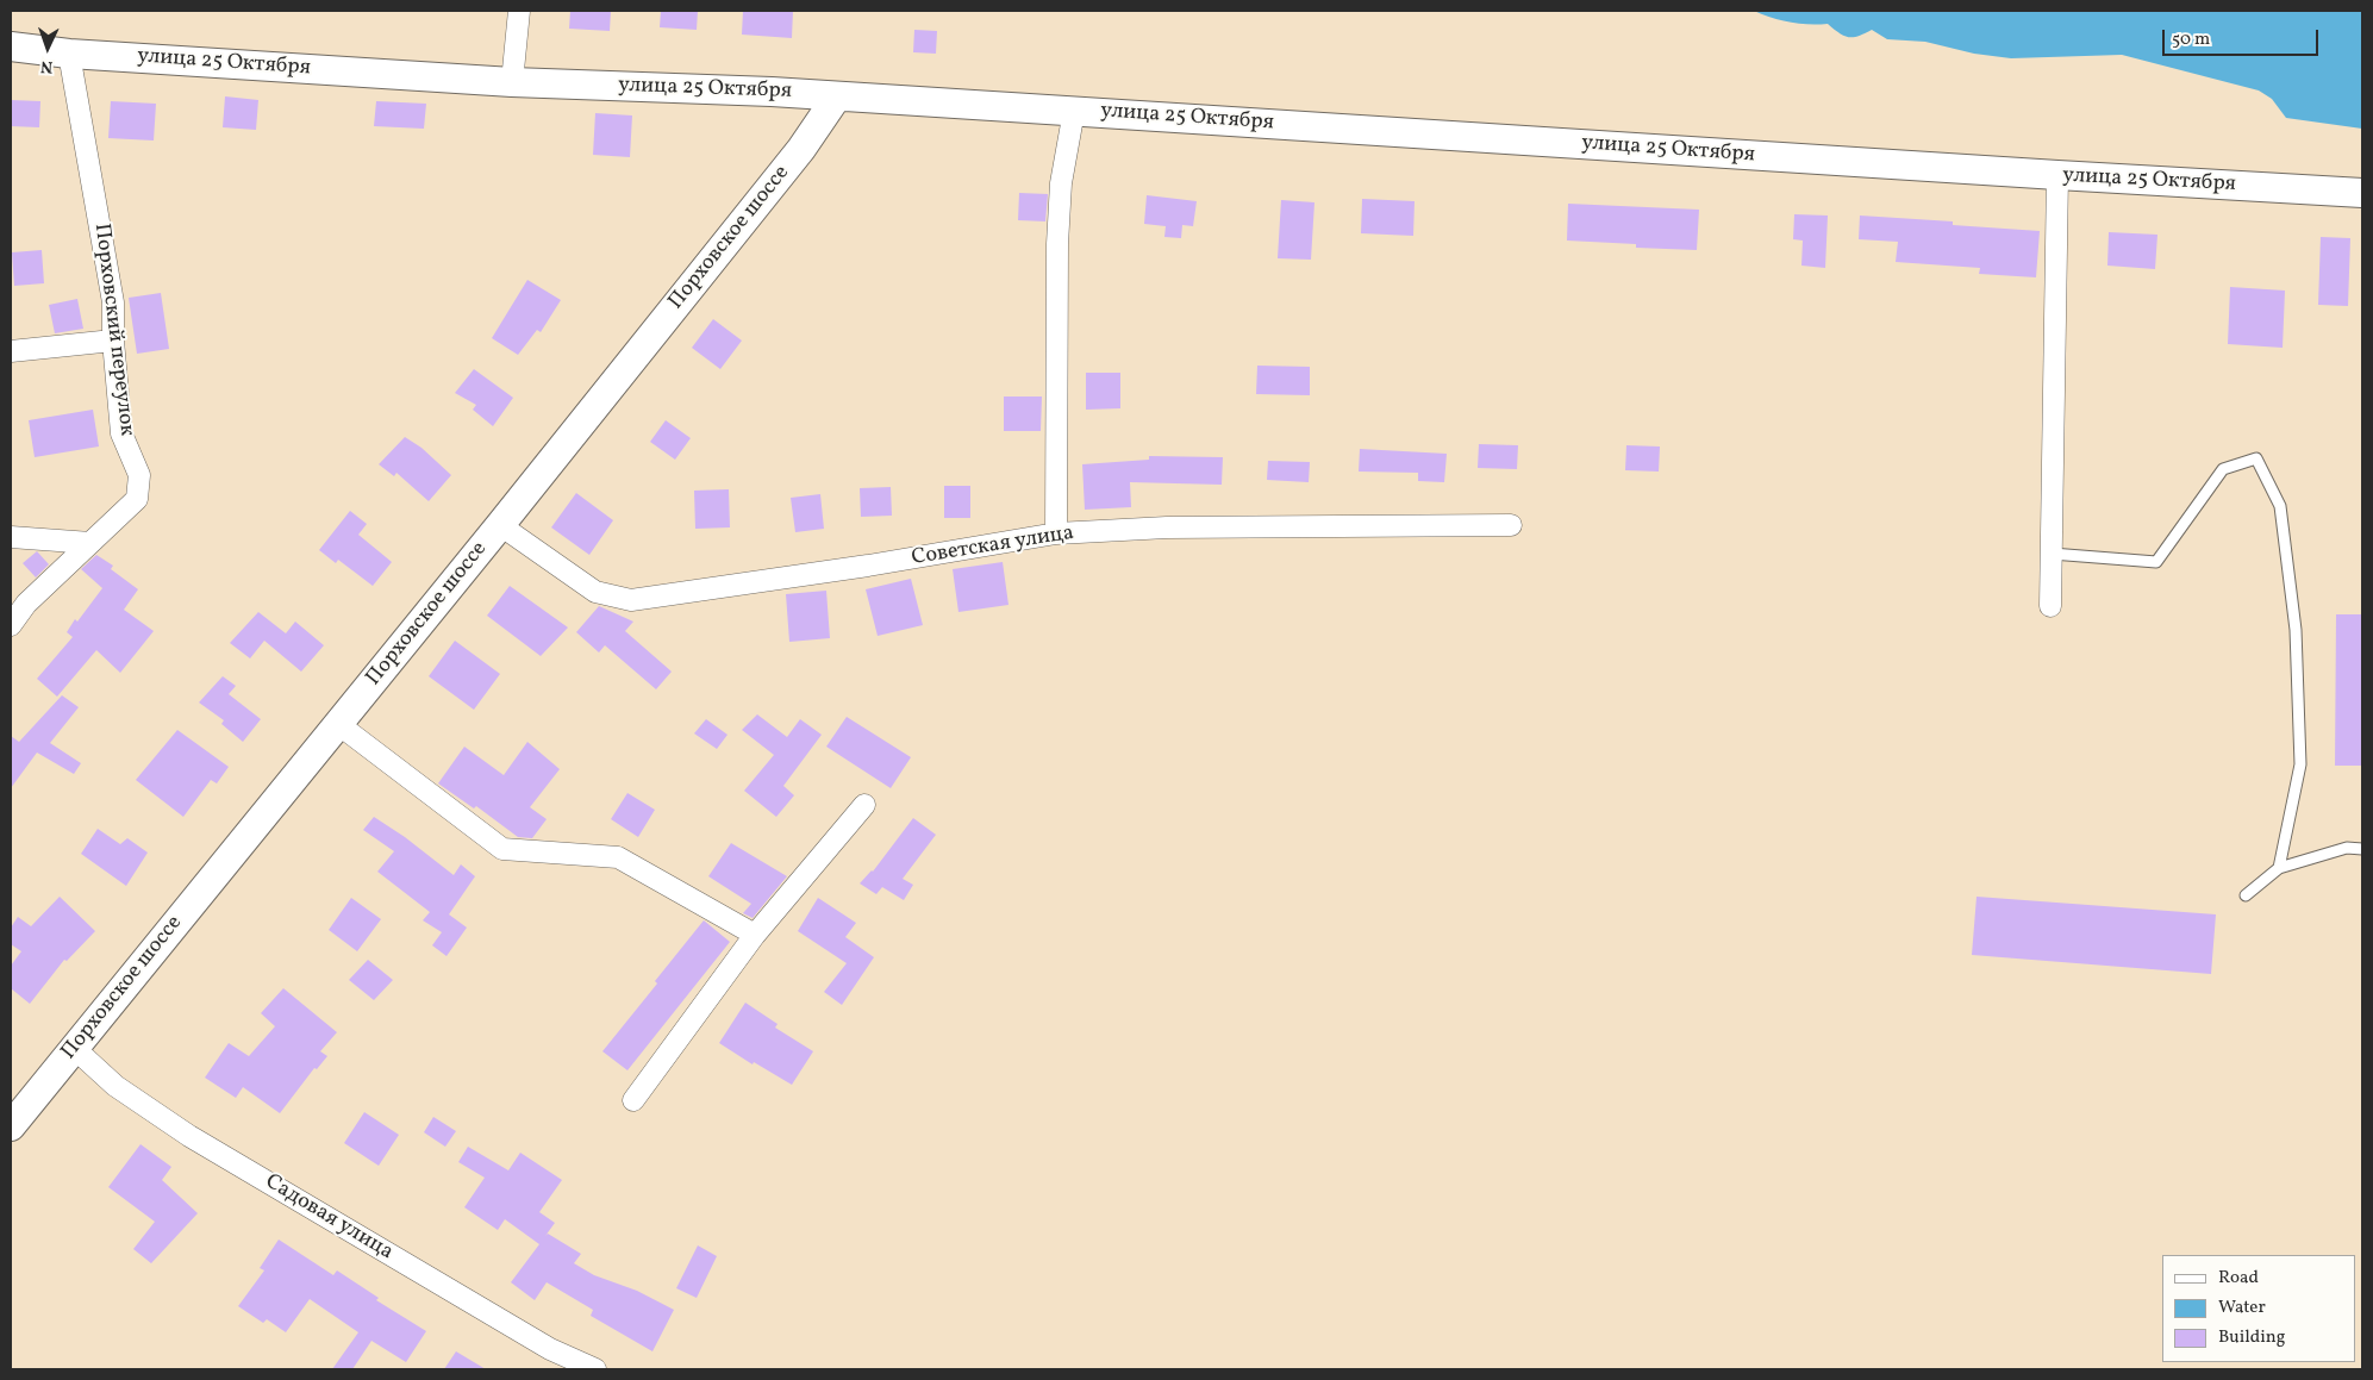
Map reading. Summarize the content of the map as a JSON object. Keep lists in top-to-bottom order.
{
  "streets": {
    "main road": ["улица 25 Октября", "Порховское шоссе"],
    "street": ["Порховский переулок", "Советская улица", "Садовая улица"]
  },
  "crossings": [
    ["улица 25 Октября", "Порховское шоссе"],
    ["улица 25 Октября", "Порховский переулок"],
    ["Порховское шоссе", "Советская улица"],
    ["Порховское шоссе", "Садовая улица"]
  ],
  "legend": ["Road", "Water", "Building"],
  "scale_bar": "50 m",
  "north": "bottom"
}
